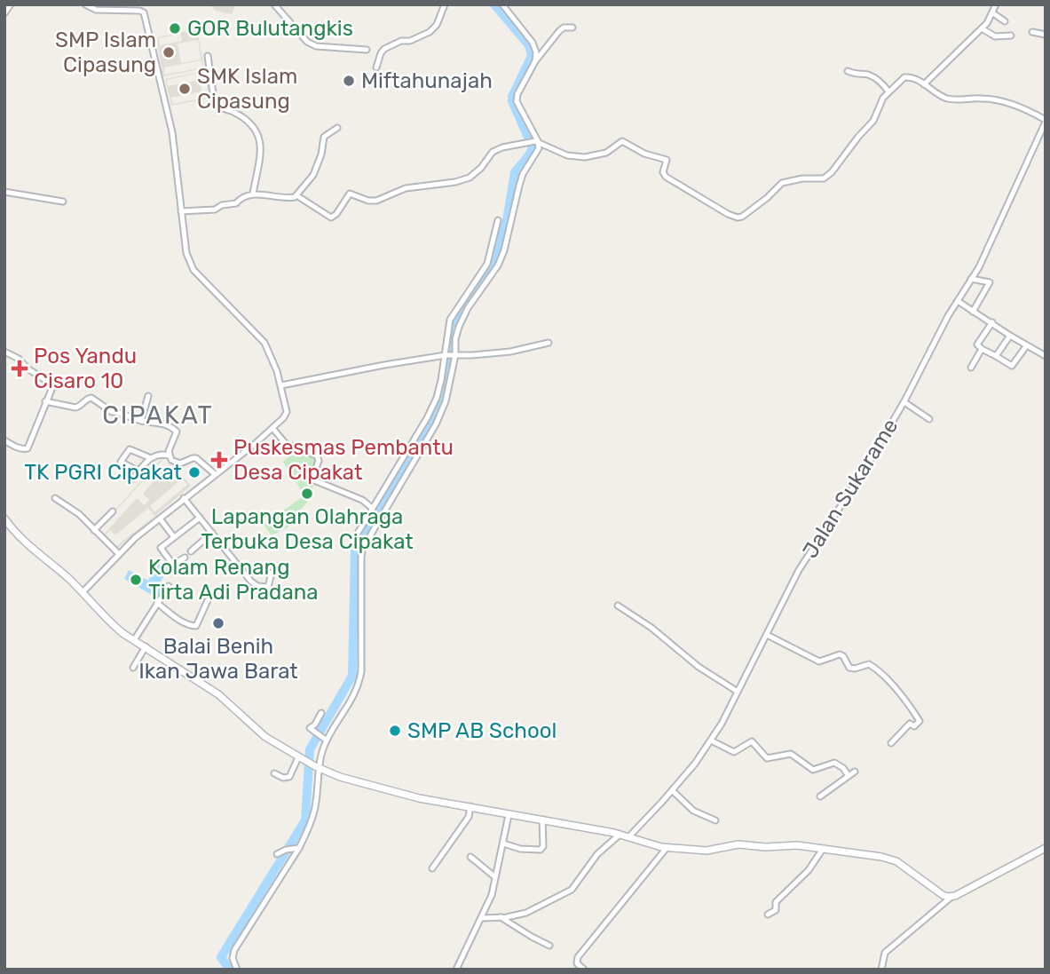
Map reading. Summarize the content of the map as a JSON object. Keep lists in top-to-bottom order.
{
  "streets": {
    "street": ["Jalan Sukarame"]
  },
  "districts": ["CIPAKAT"],
  "places": {
    "other": [
      "GOR Bulutangkis",
      "SMP Islam Cipasung",
      "Miftahunajah",
      "SMK Islam Cipasung",
      "TK PGRI Cipakat",
      "Lapangan Olahraga Terbuka Desa Cipakat",
      "Kolam Renang Tirta Adi Pradana",
      "Balai Benih Ikan Jawa Barat",
      "SMP AB School"
    ],
    "health": ["Pos Yandu Cisaro 10", "Puskesmas Pembantu Desa Cipakat"]
  }
}
